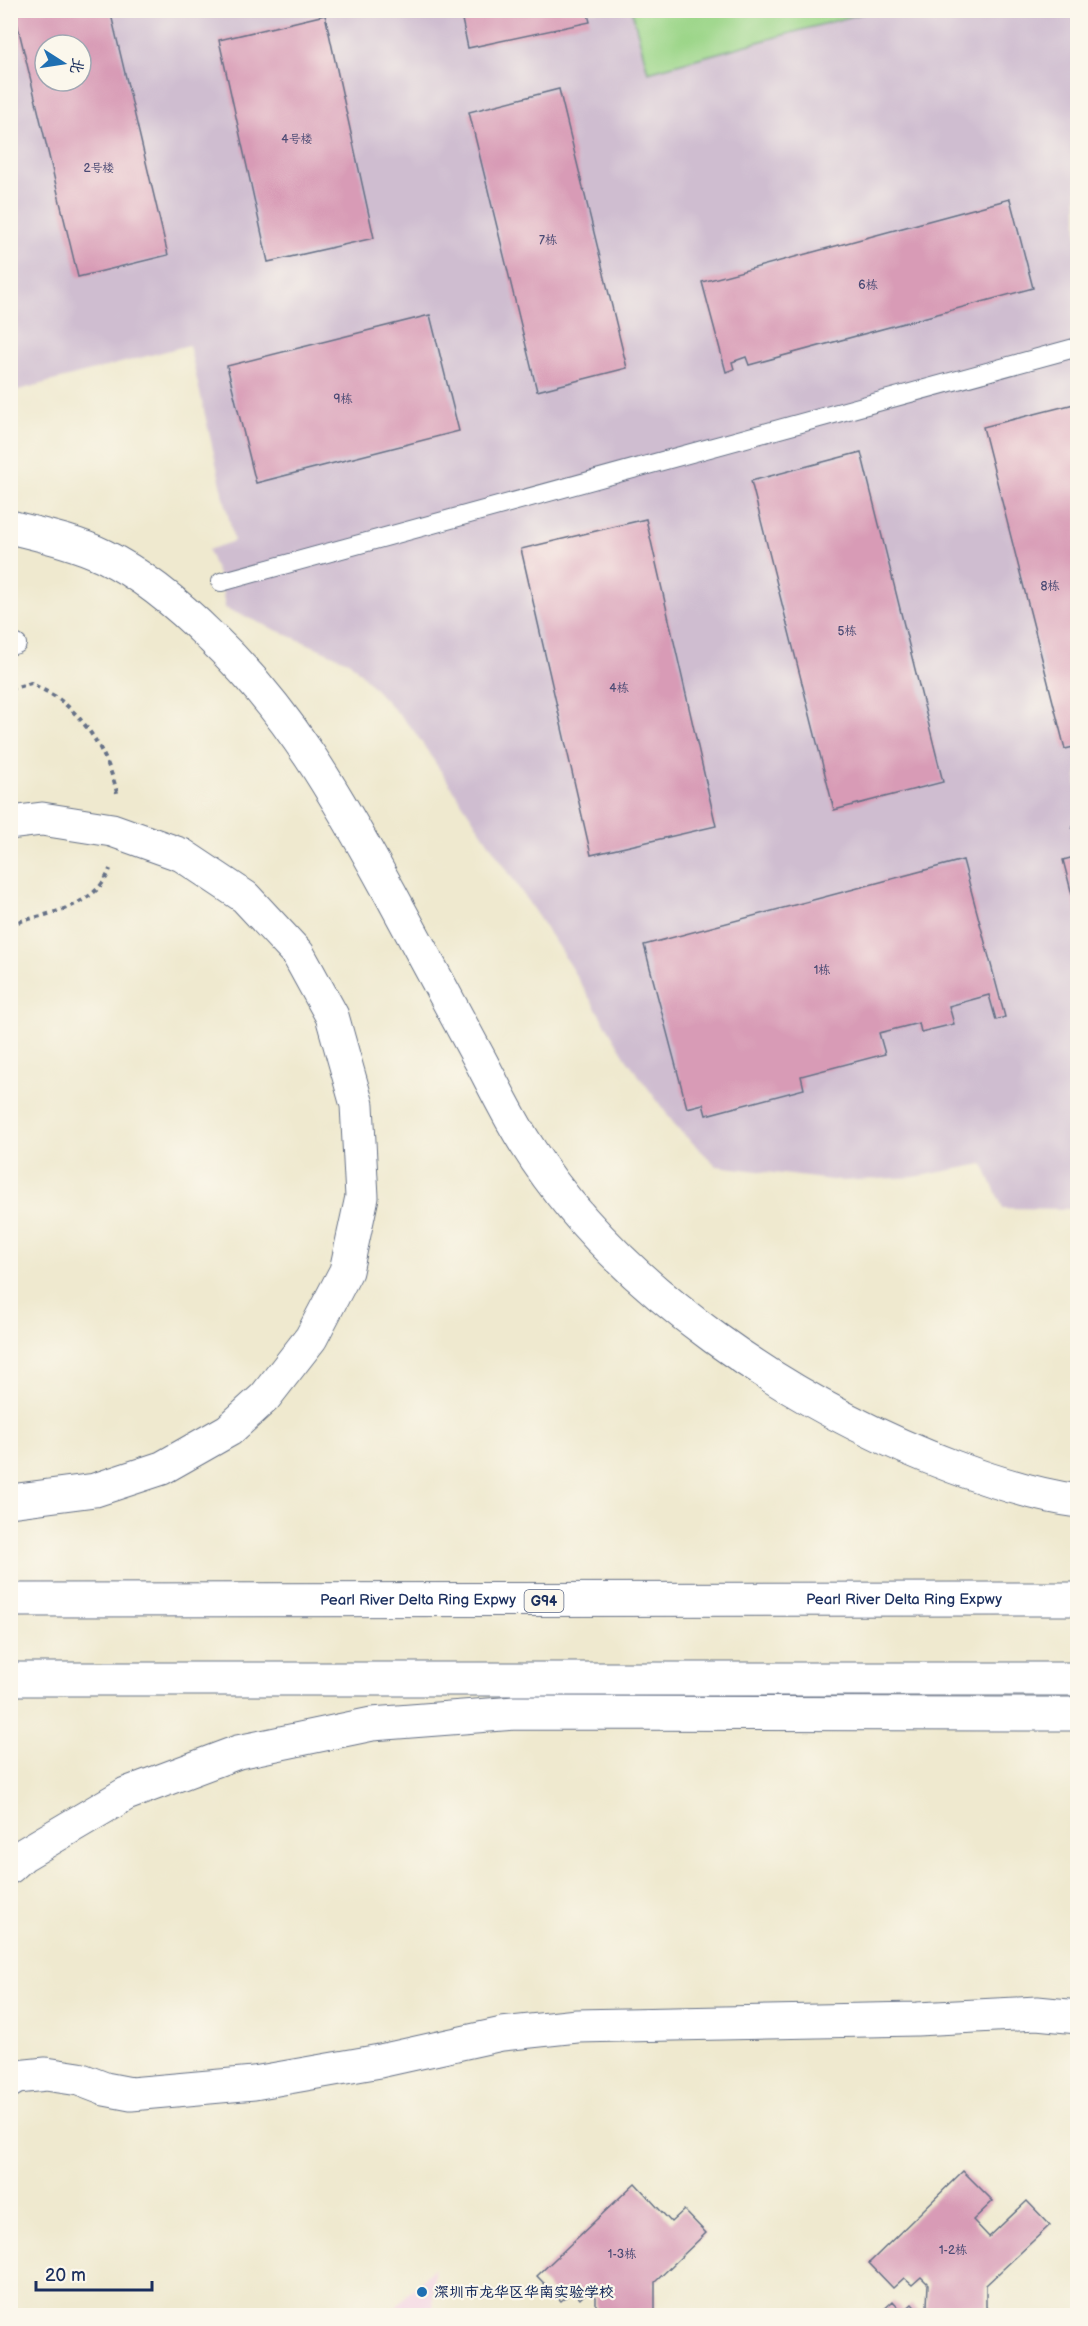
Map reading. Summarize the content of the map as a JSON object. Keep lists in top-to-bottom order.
{
  "streets": {
    "main road": ["Pearl River Delta Ring Expwy", "G94"]
  },
  "places": ["深圳市龙华区华南实验学校"],
  "house_numbers": [
    "4号楼",
    "2号楼",
    "7栋",
    "6栋",
    "9栋",
    "8栋",
    "5栋",
    "4栋",
    "1栋",
    "1-2栋",
    "1-3栋"
  ],
  "scale_bar": "20 m",
  "north": "right"
}
